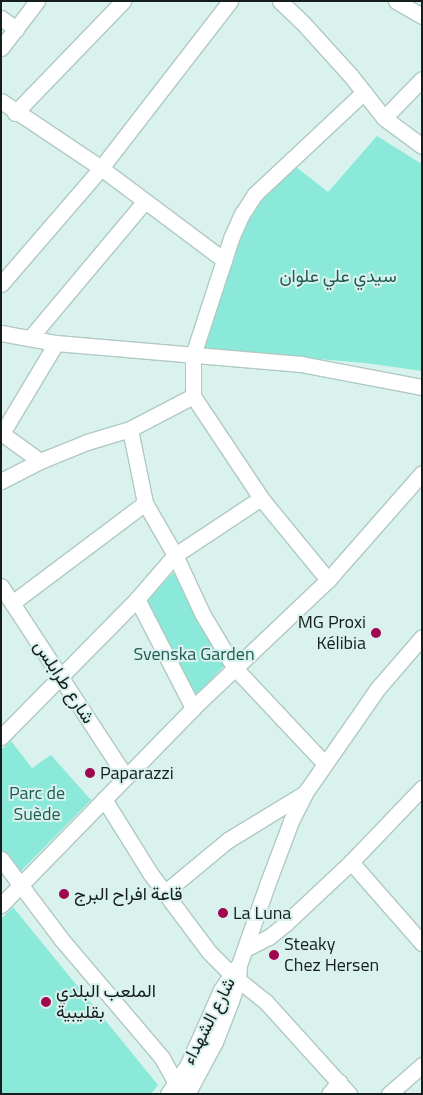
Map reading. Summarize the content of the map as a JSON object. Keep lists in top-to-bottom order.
{
  "streets": {
    "street": ["شارع طرابلس", "شارع الشهداء"]
  },
  "parks": ["سيدي علي علوان", "Svenska Garden", "Parc de Suède"],
  "places": [
    "MG Proxi Kélibia",
    "Paparazzi",
    "قاعة افراح البرج",
    "La Luna",
    "Steaky Chez Hersen",
    "الملعب البلدي بقليبية"
  ]
}
